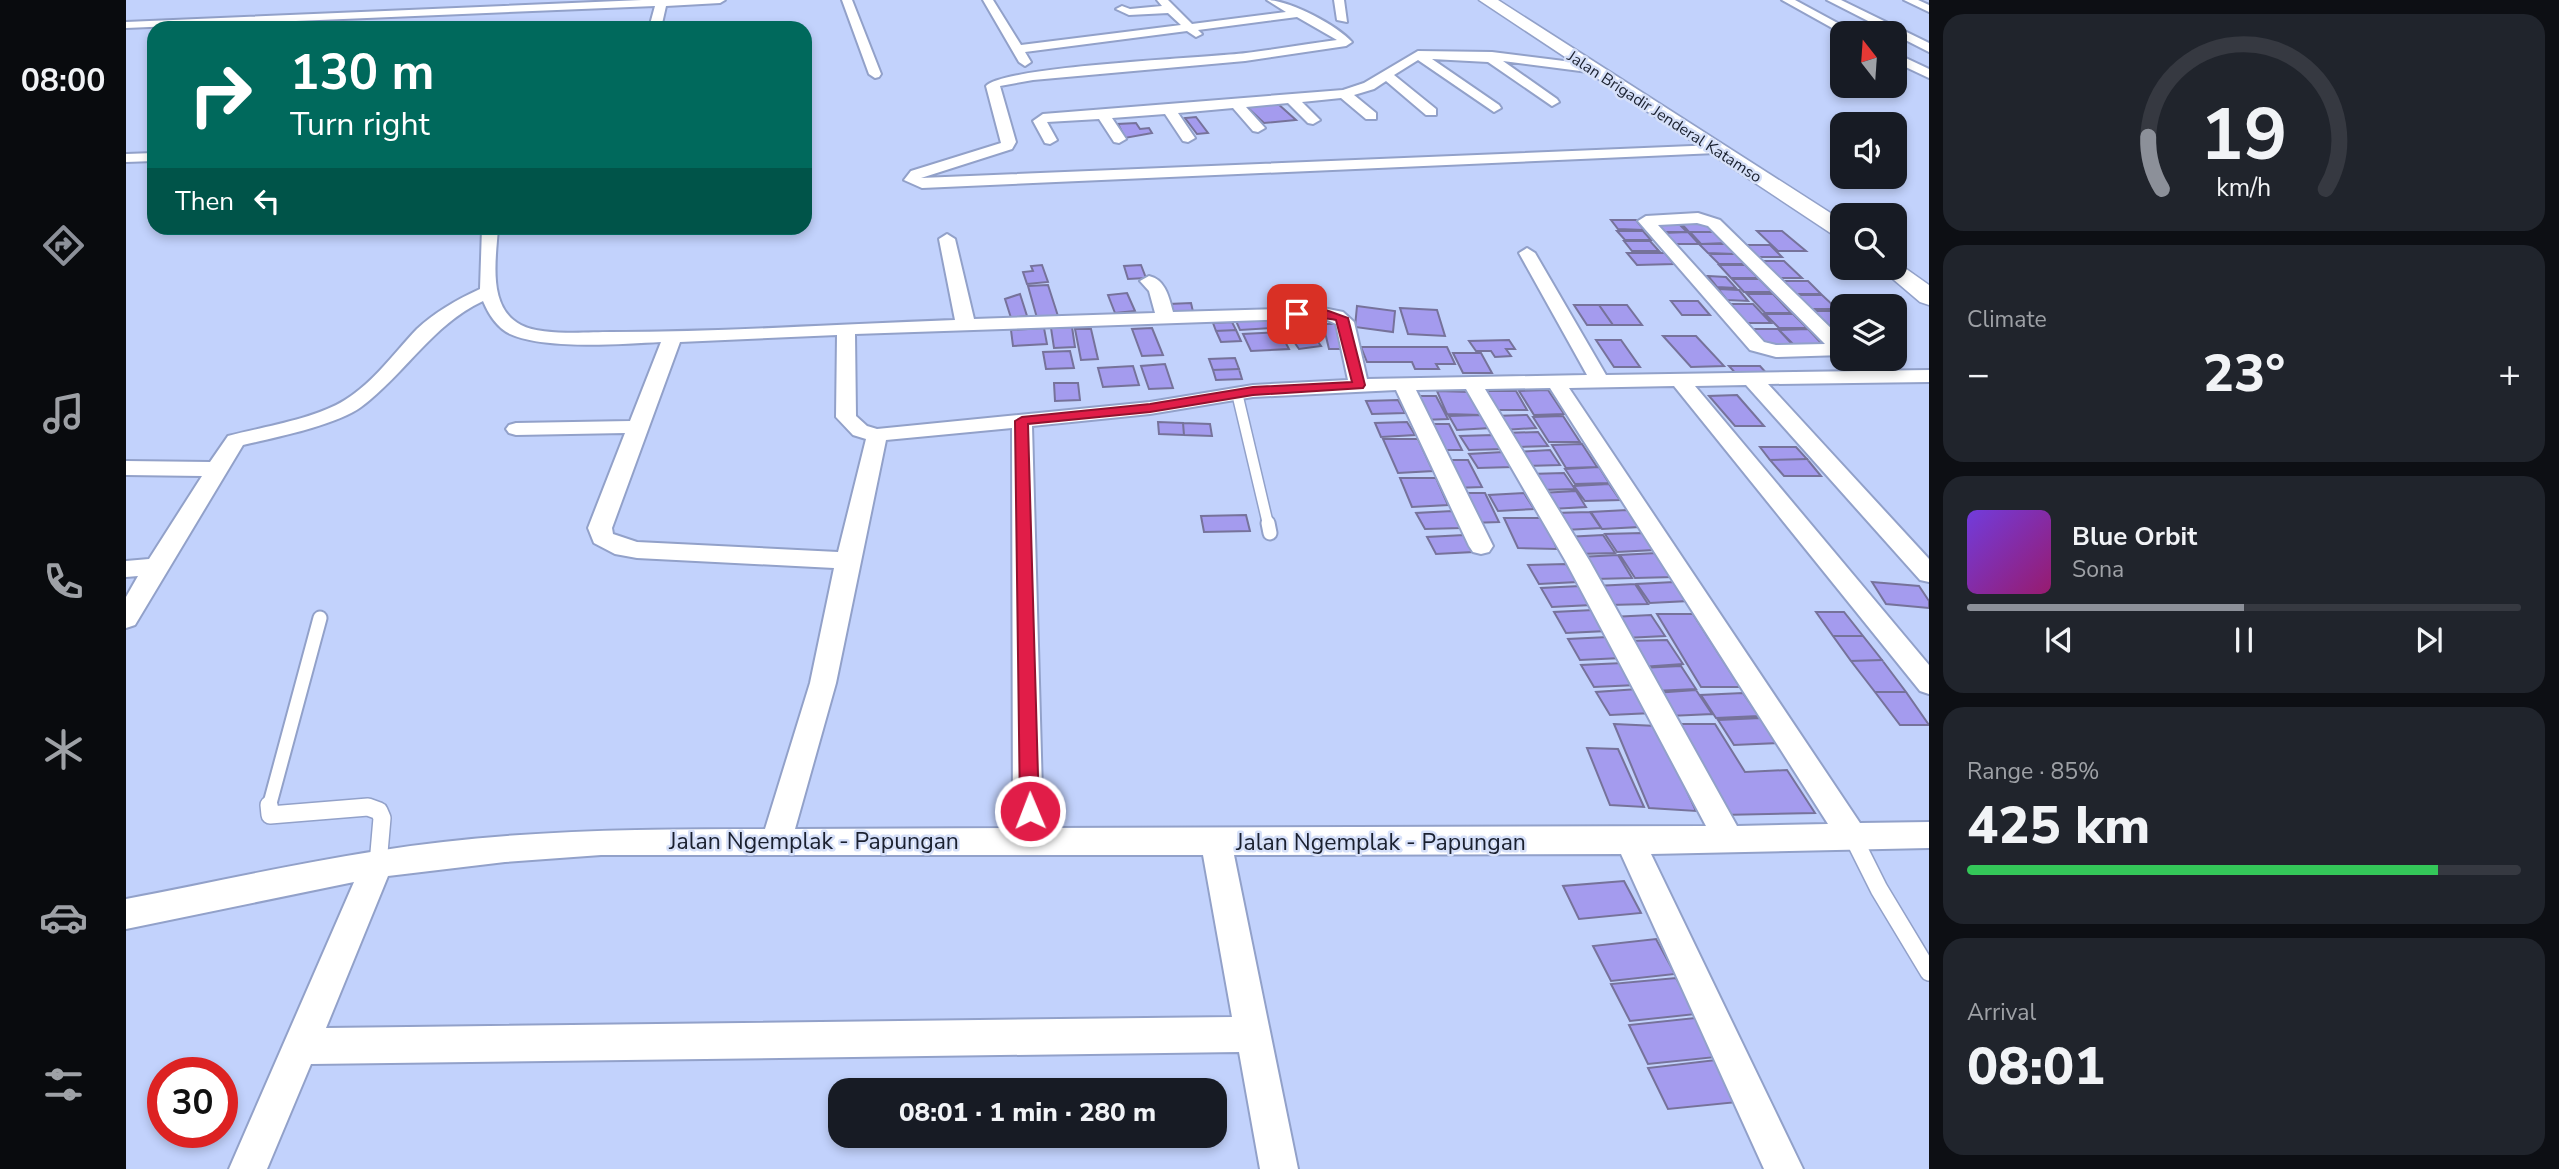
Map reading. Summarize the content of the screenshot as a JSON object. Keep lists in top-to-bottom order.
{
  "streets": {
    "main road": ["Jalan Brigadir Jenderal Katamso"],
    "street": ["Jalan Ngemplak - Papungan"]
  },
  "north": "top",
  "page": {
    "tabs": "08:00",
    "turn": ["130 m", "Turn right"],
    "then": "Then",
    "tile": [
      "Climate",
      ["Range · 85%", "425 km"],
      ["Arrival", "08:01"]
    ],
    "heat": ["−", "23°", "+"],
    "song": ["Blue Orbit", "Sona"],
    "limit": "30",
    "trip": "08:01 · 1 min · 280 m",
    "gauge": ["19", "km/h"]
  }
}
